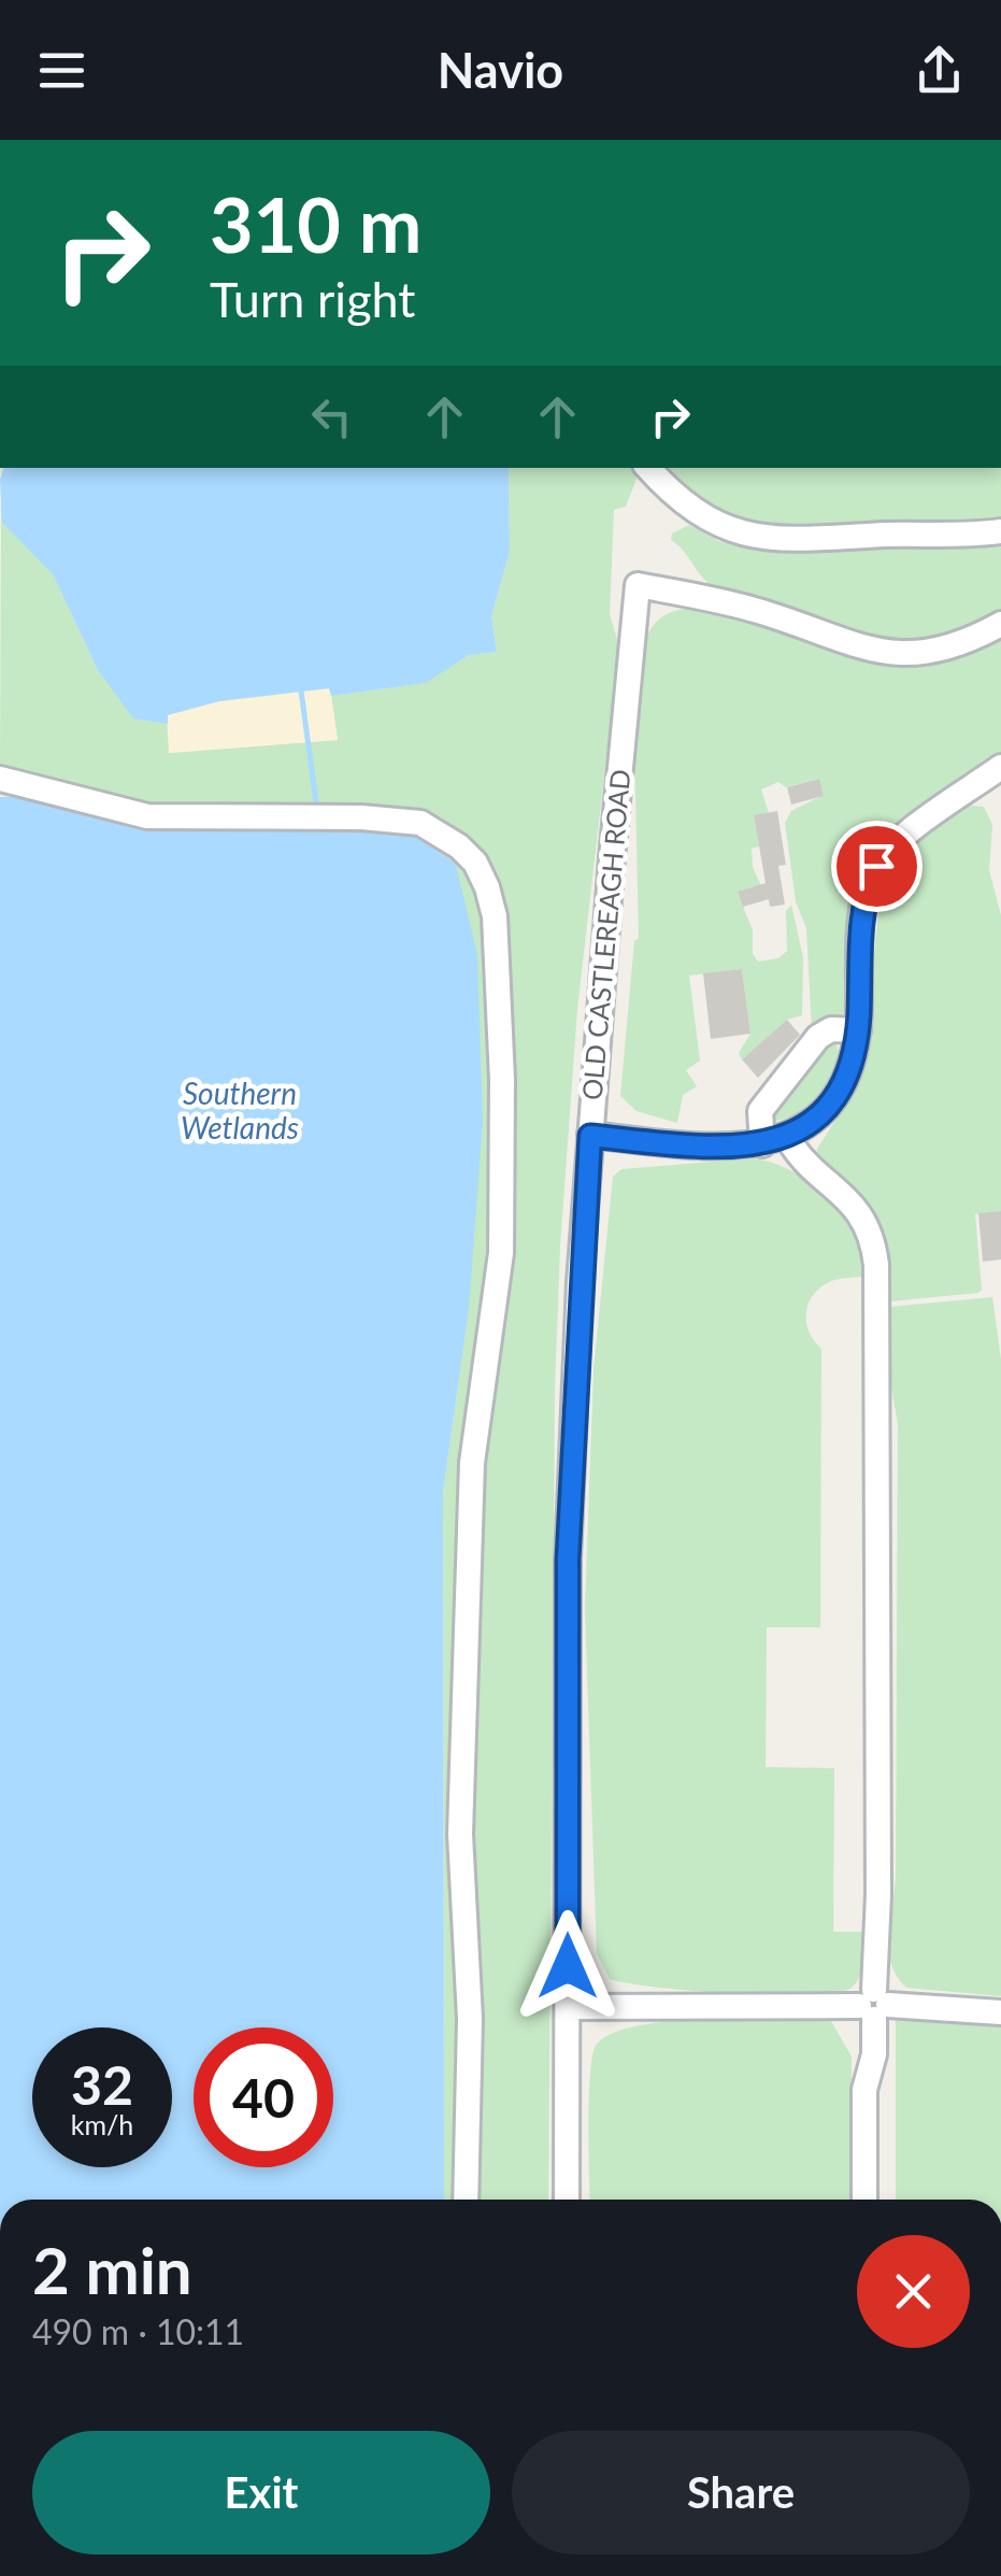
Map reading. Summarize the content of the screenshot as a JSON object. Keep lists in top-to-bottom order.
{
  "streets": {
    "street": ["OLD CASTLEREAGH ROAD"]
  },
  "water": ["Southern Wetlands"],
  "page": {
    "header": "Navio",
    "turn": ["310 m", "Turn right"],
    "speed": "32 km/h",
    "limit": "40",
    "heading": ["2 min", "490 m · 10:11"],
    "buttons": ["Exit", "Share"]
  }
}
